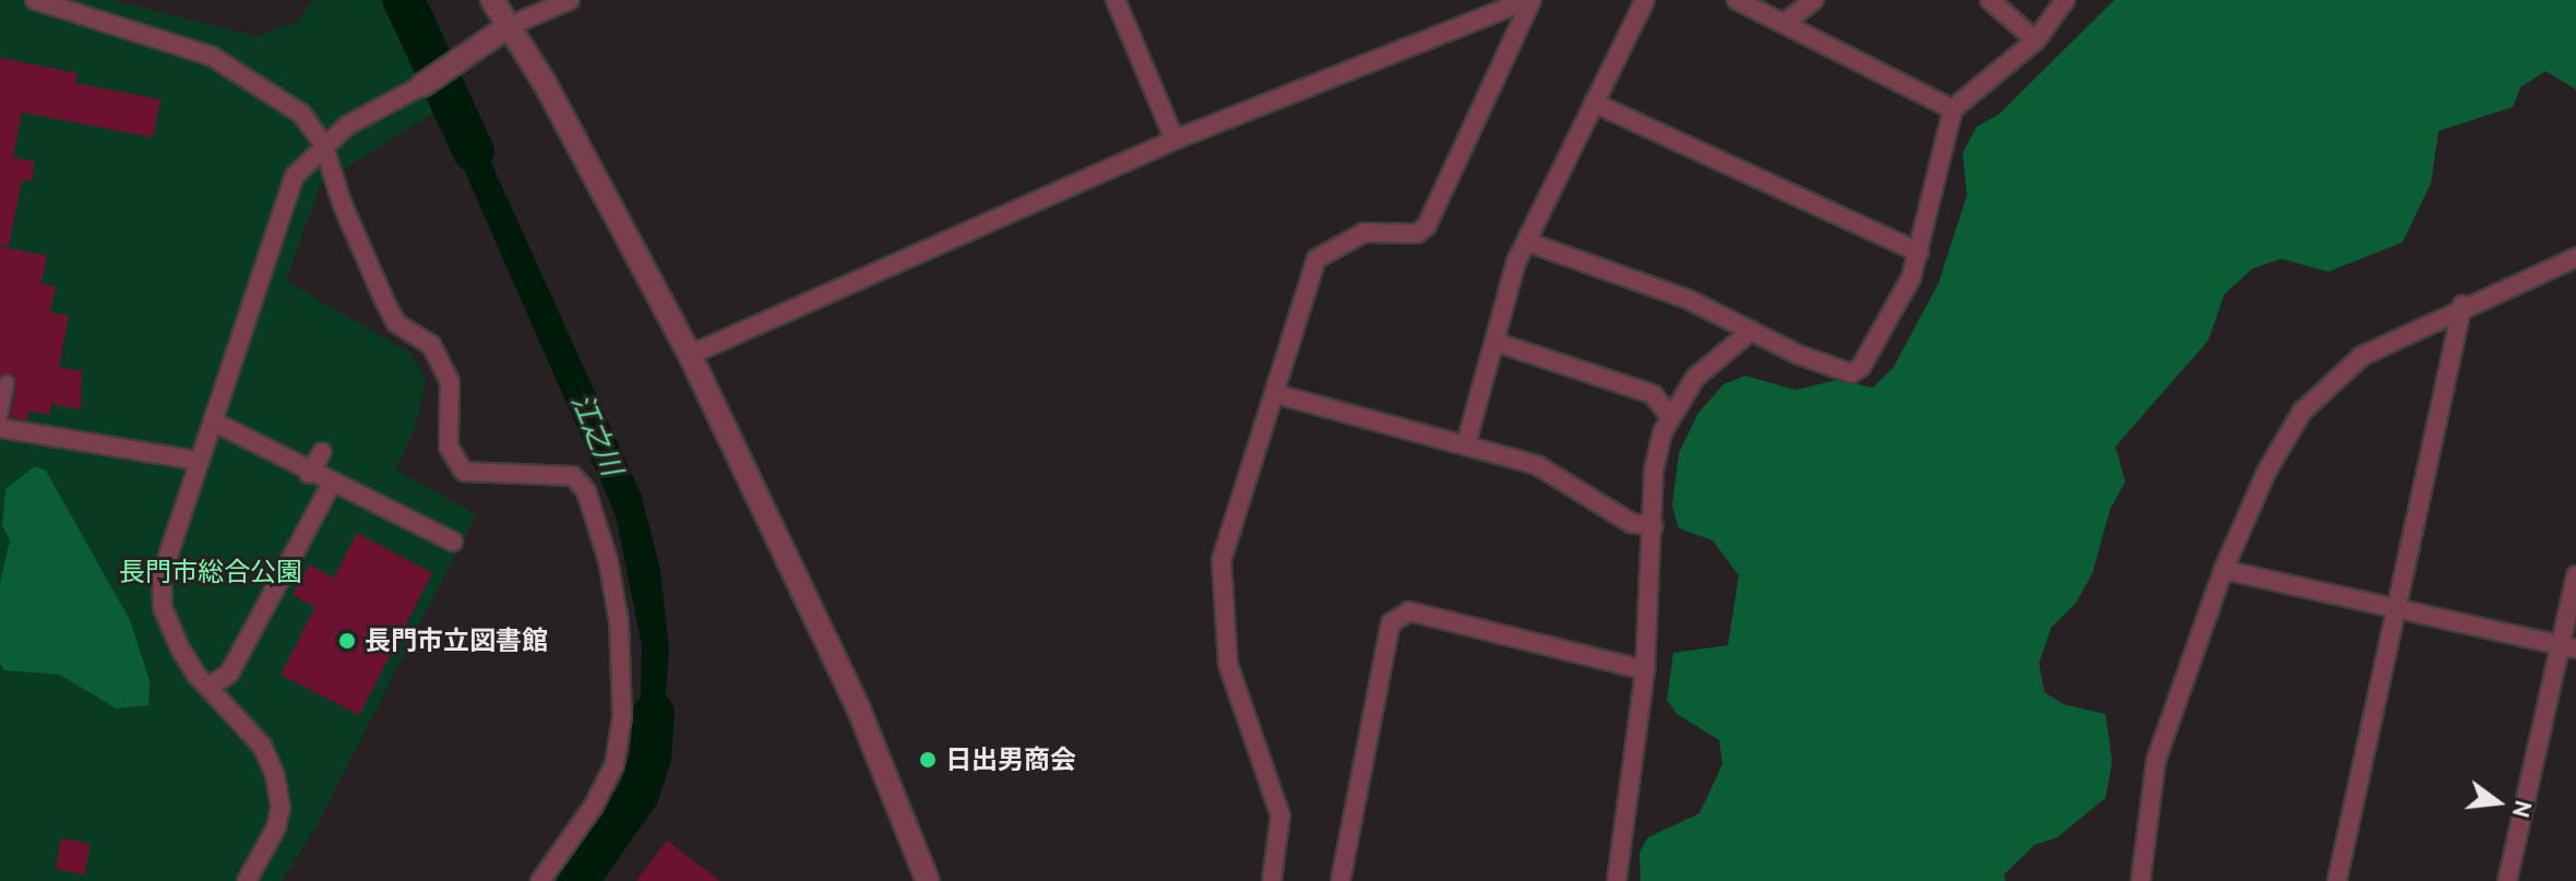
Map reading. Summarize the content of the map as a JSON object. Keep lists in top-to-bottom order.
{
  "water": ["江之川"],
  "parks": ["長門市総合公園"],
  "places": ["長門市立図書館", "日出男商会"],
  "north": "right"
}
